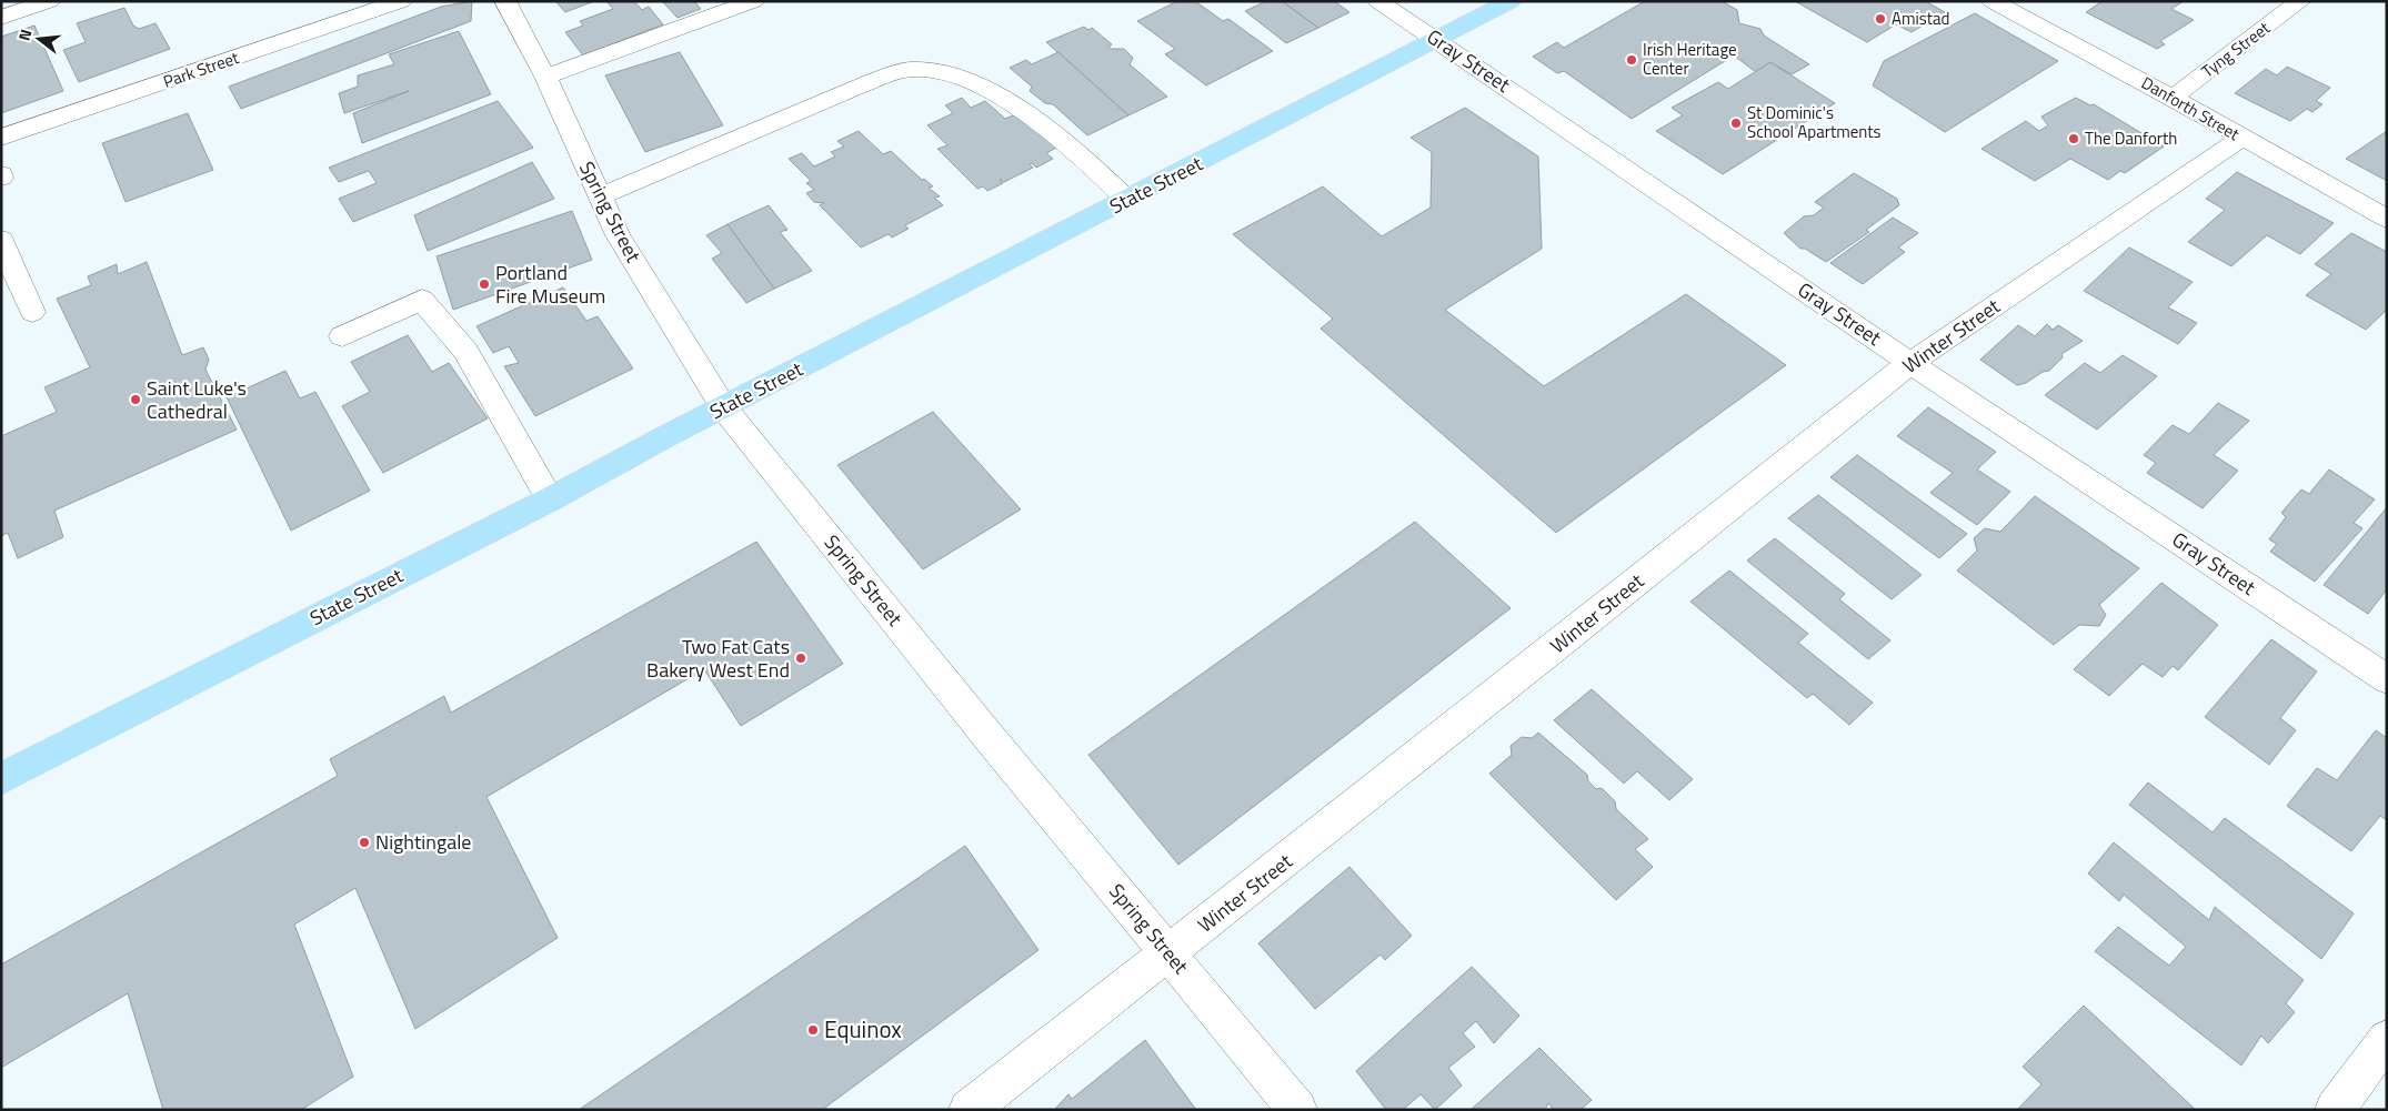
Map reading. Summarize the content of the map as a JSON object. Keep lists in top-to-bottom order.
{
  "streets": {
    "main road": ["State Street"],
    "street": [
      "Tyng Street",
      "Gray Street",
      "Park Street",
      "Danforth Street",
      "Spring Street",
      "Winter Street"
    ]
  },
  "crossings": [
    ["Tyng Street", "Danforth Street"],
    ["Gray Street", "State Street"],
    ["Gray Street", "Winter Street"],
    ["Danforth Street", "Winter Street"],
    ["State Street", "Spring Street"],
    ["Spring Street", "Winter Street"]
  ],
  "places": [
    "Amistad",
    "Irish Heritage Center",
    "St Dominic's School Apartments",
    "The Danforth",
    "Portland Fire Museum",
    "Saint Luke's Cathedral",
    "Two Fat Cats Bakery West End",
    "Nightingale",
    "Equinox"
  ],
  "north": "left"
}
